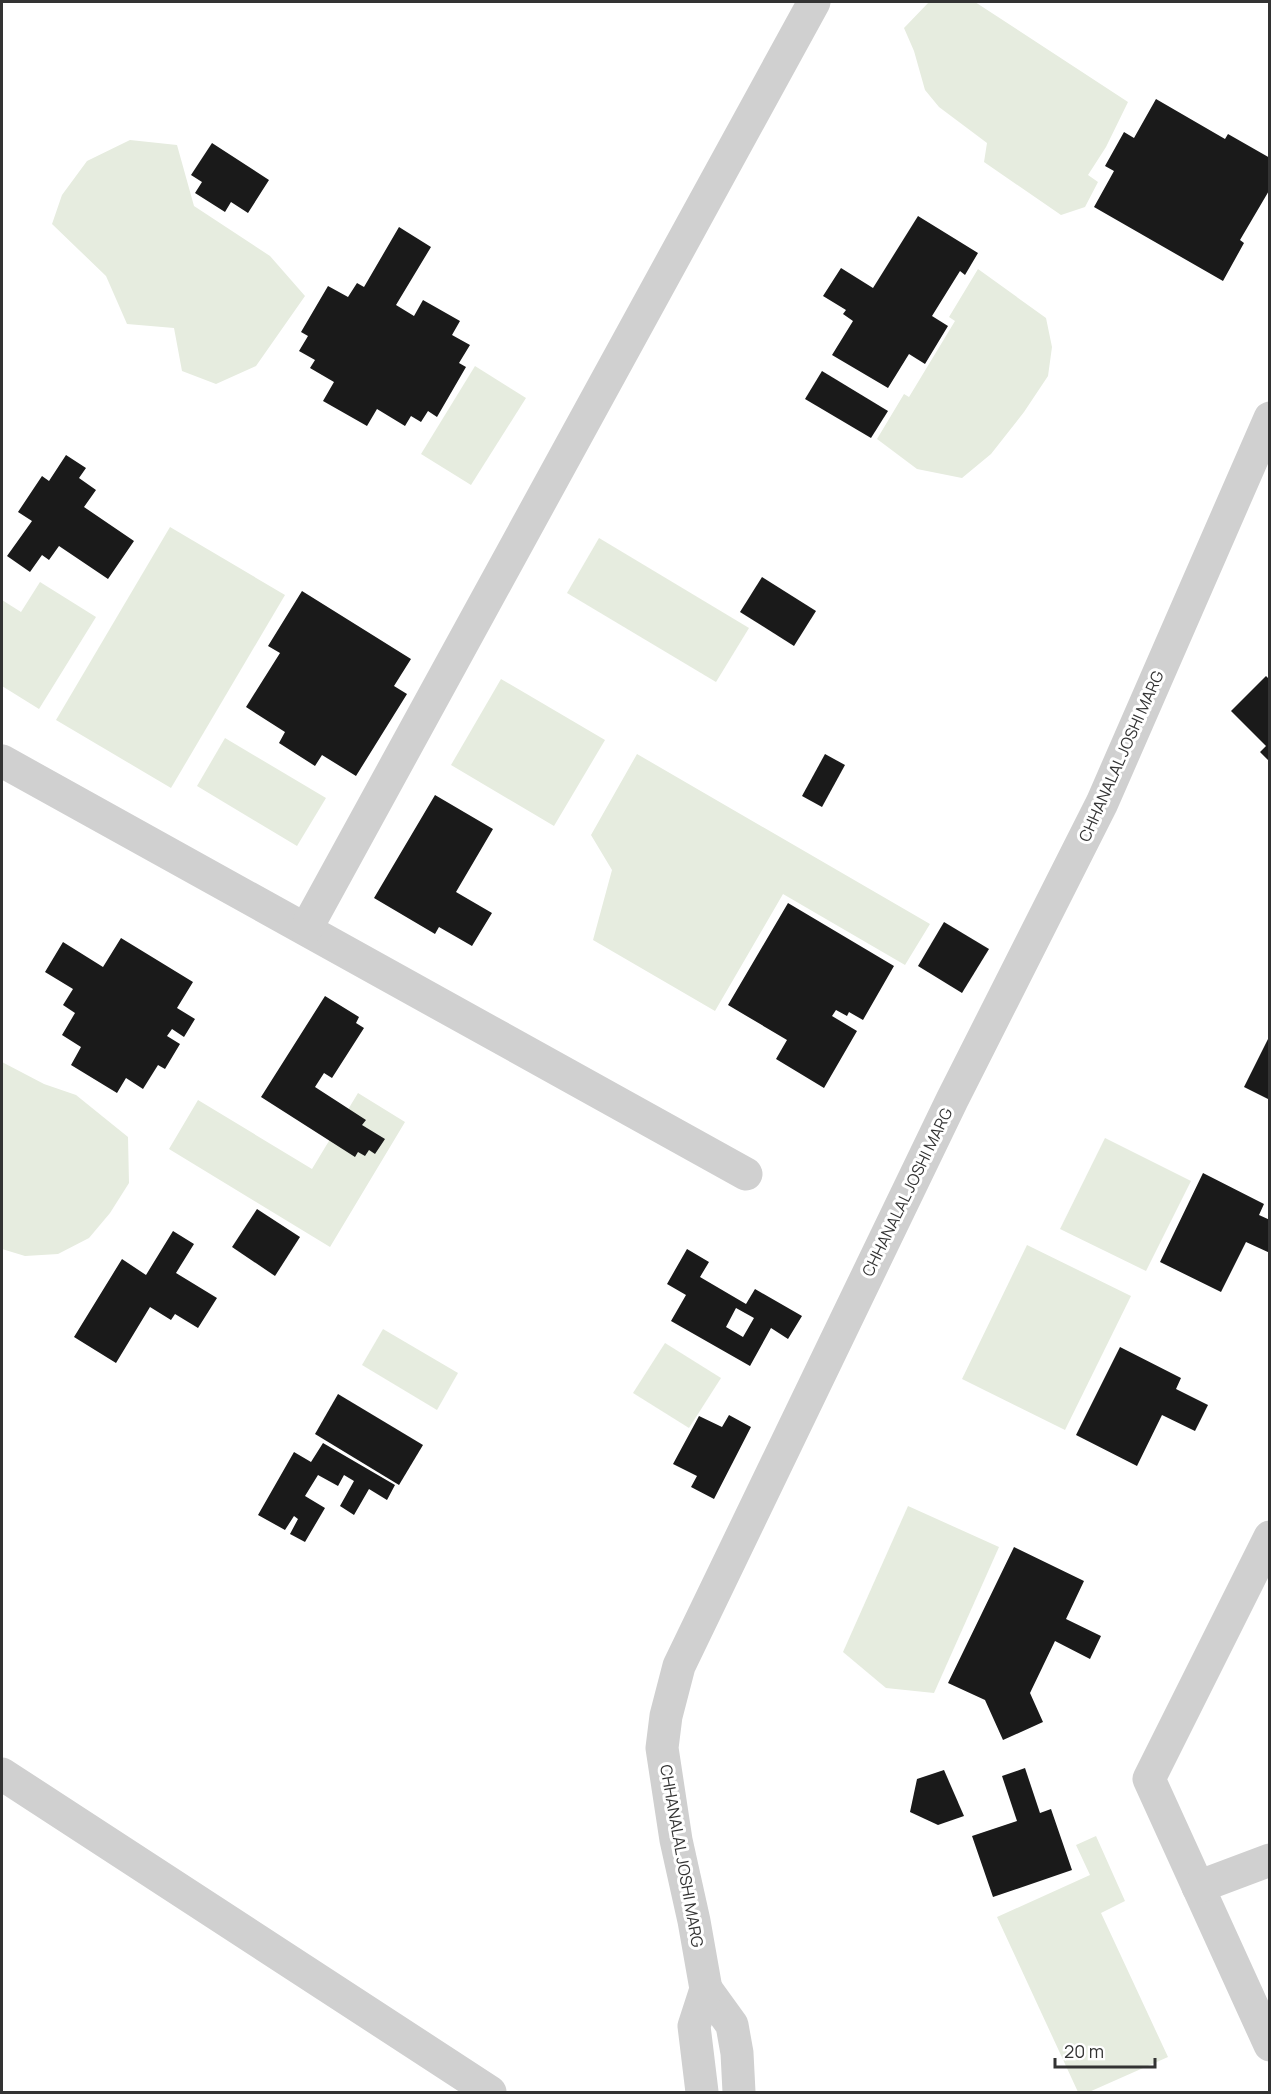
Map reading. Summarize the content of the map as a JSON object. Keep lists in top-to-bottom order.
{
  "streets": {
    "street": ["CHHANALAL JOSHI MARG"]
  },
  "scale_bar": "20 m"
}
